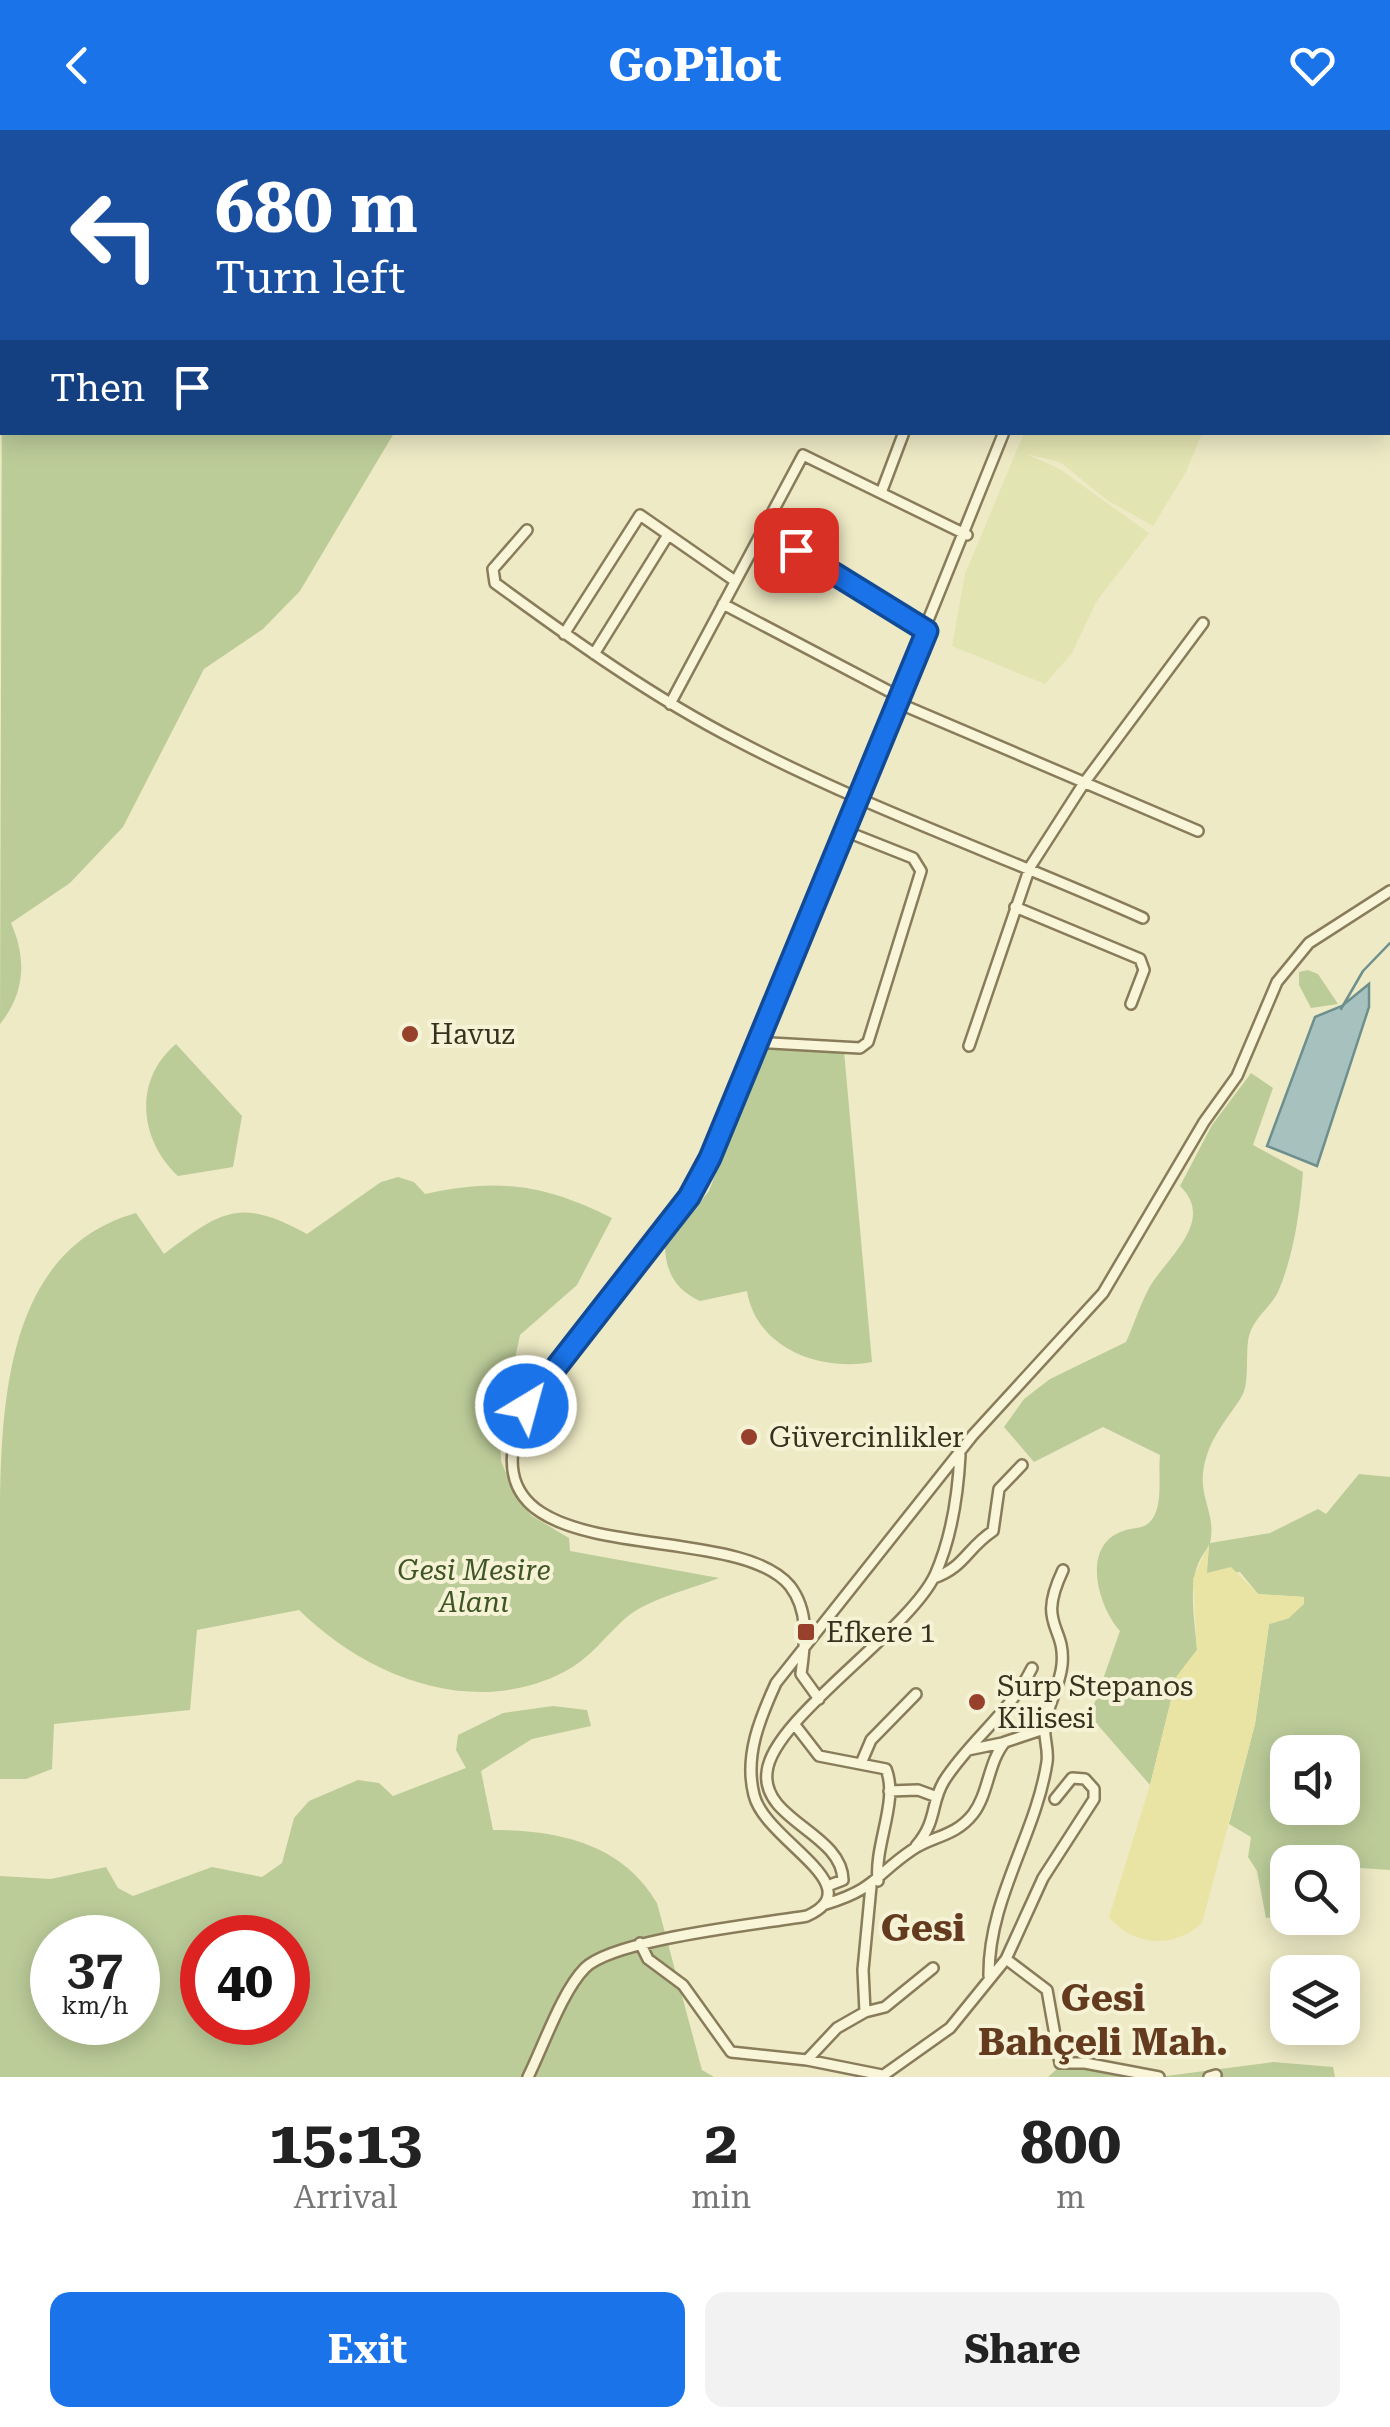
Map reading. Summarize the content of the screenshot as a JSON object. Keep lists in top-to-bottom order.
{
  "districts": ["Gesi", "Gesi Bahçeli Mah."],
  "parks": ["Gesi Mesire Alanı"],
  "places": {
    "other": ["Havuz", "Güvercinlikler", "Surp Stepanos Kilisesi"],
    "transit": ["Efkere 1"]
  },
  "page": {
    "header": "GoPilot",
    "turn": ["680 m", "Turn left"],
    "then": "Then",
    "speed": "37 km/h",
    "limit": "40",
    "eta": [
      "15:13",
      "Arrival",
      "2",
      "min",
      "800",
      "m"
    ],
    "buttons": ["Exit", "Share"]
  }
}
